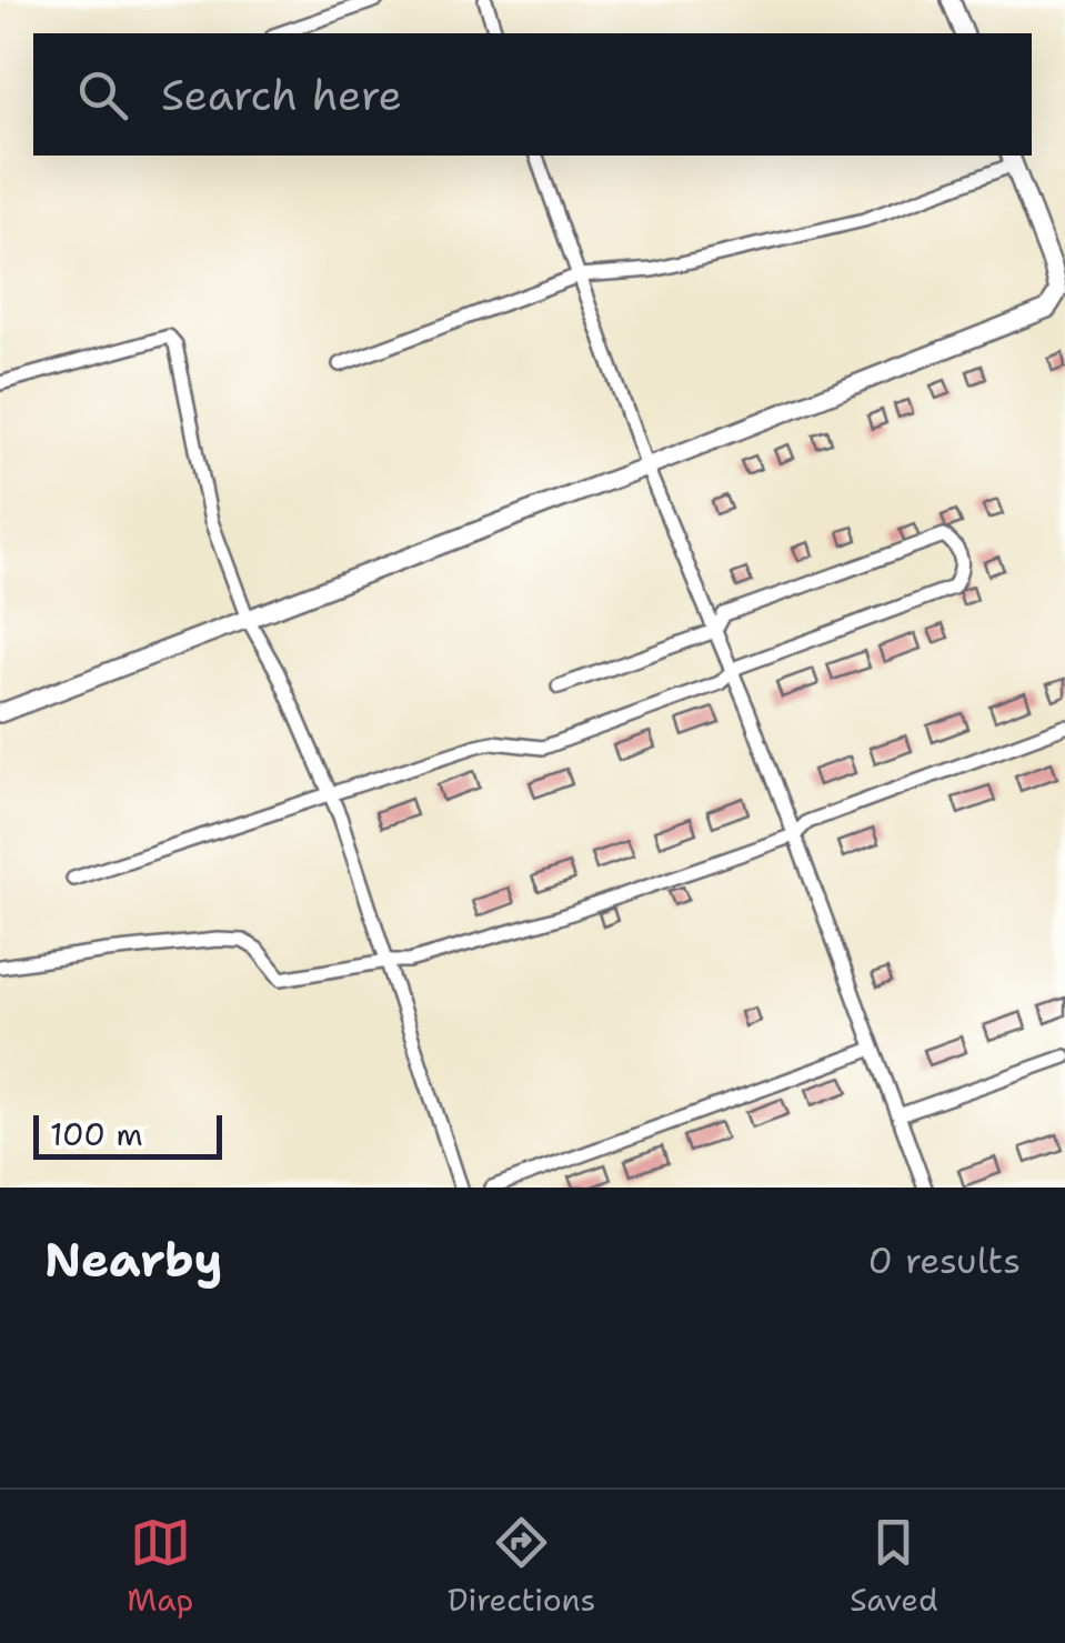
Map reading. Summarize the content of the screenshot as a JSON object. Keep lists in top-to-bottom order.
{
  "scale_bar": "100 m",
  "page": {
    "search": "Search here",
    "scale": "100 m",
    "heading": ["Nearby", "0 results"],
    "nav": ["Map", "Directions", "Saved"]
  }
}
